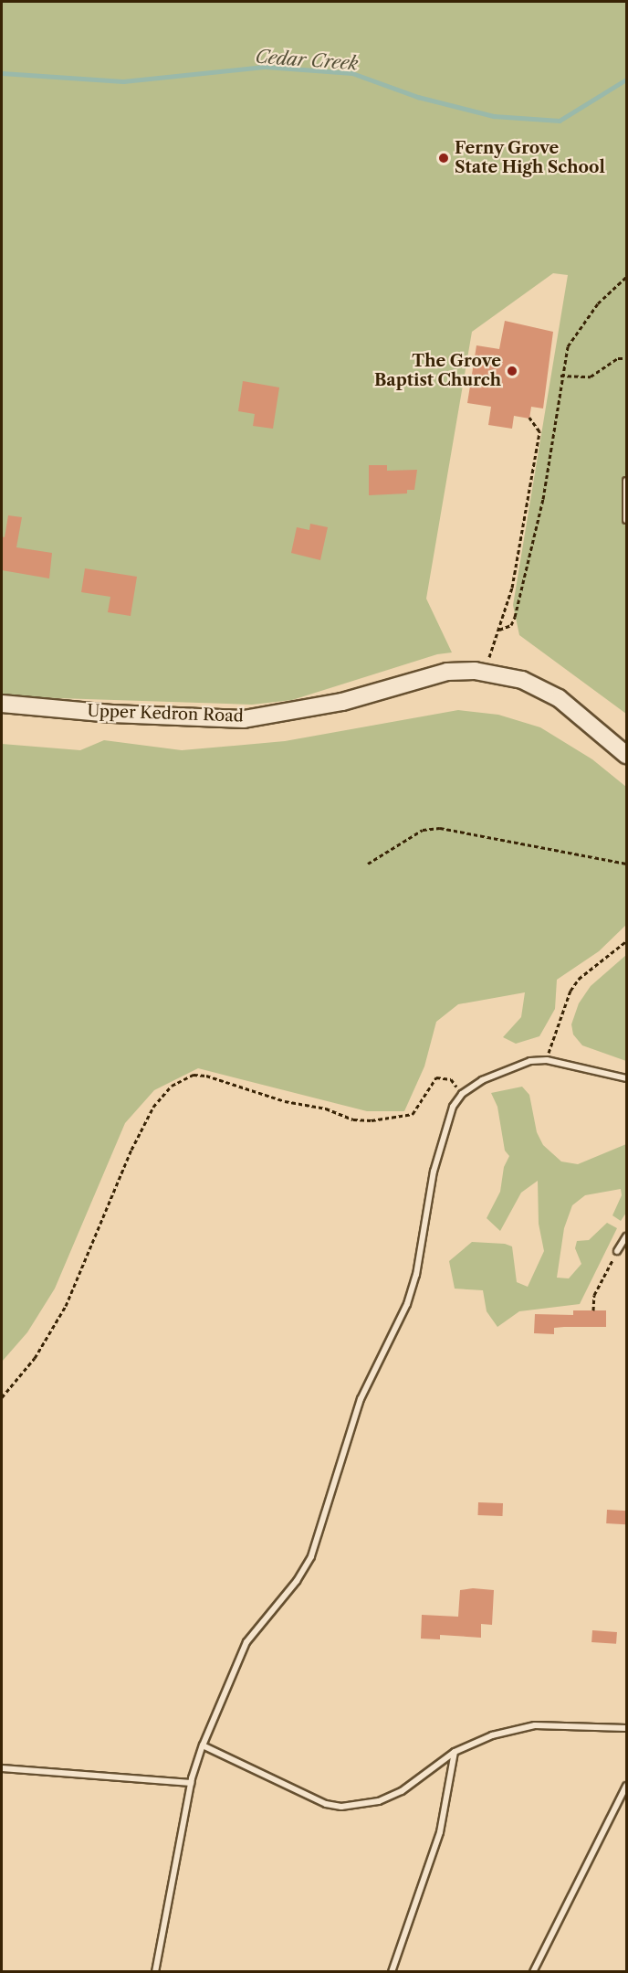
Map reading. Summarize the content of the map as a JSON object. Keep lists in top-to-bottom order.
{
  "streets": {
    "main road": ["Upper Kedron Road"]
  },
  "water": ["Cedar Creek"],
  "places": ["Ferny Grove State High School", "The Grove Baptist Church"]
}
